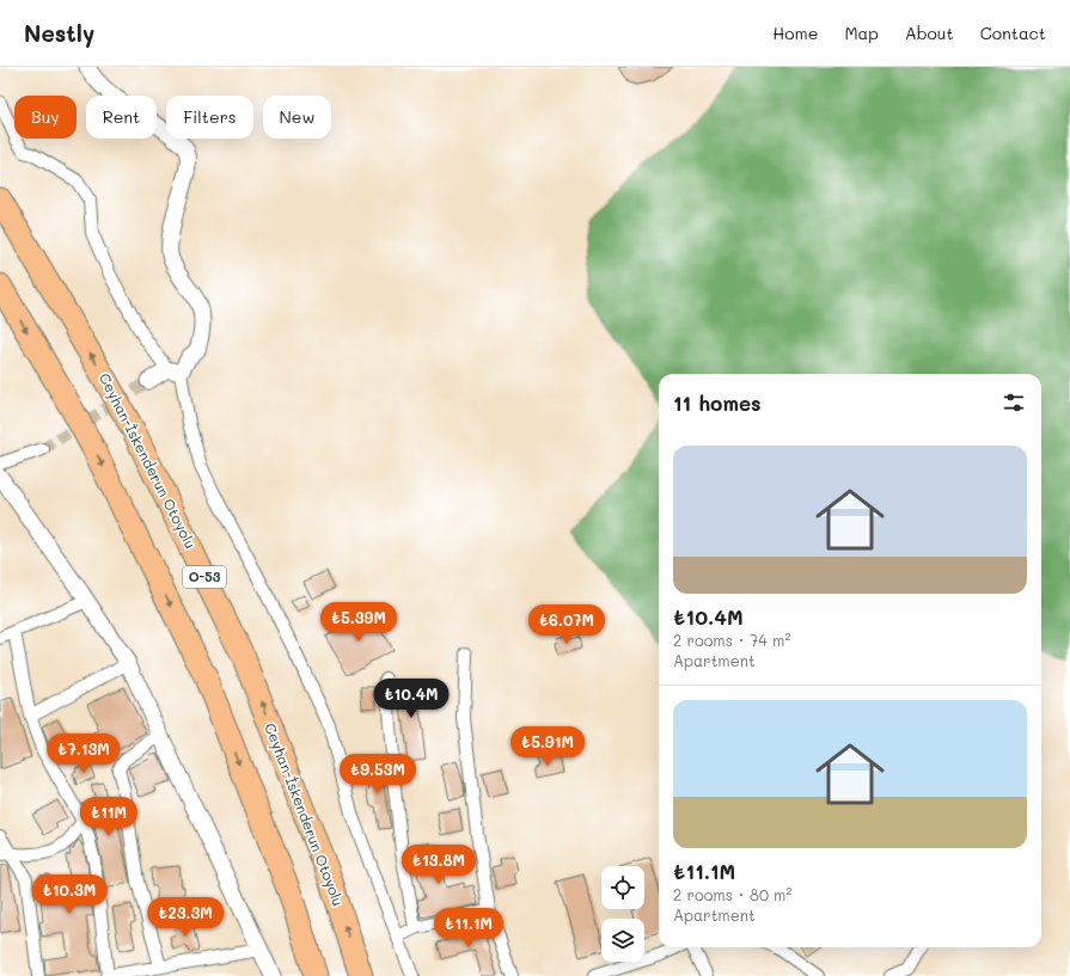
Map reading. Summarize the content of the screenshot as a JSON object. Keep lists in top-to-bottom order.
{
  "streets": {
    "highway": ["Ceyhan-İskenderun Otoyolu", "O-53"]
  },
  "page": {
    "header": "Nestly",
    "nav": [
      "Home",
      "Map",
      "About",
      "Contact"
    ],
    "chip": [
      "Buy",
      "Rent",
      "Filters",
      "New"
    ],
    "heading": "11 homes",
    "list": [
      {
        "name": "₺10.4M",
        "note": "2 rooms · 74 m² · Apartment"
      },
      {
        "name": "₺11.1M",
        "note": "2 rooms · 80 m² · Apartment"
      }
    ],
    "price": [
      "₺5.39M",
      "₺6.07M",
      "₺10.4M",
      "₺5.91M",
      "₺7.13M",
      "₺9.53M",
      "₺11M",
      "₺13.8M",
      "₺10.3M",
      "₺23.3M",
      "₺11.1M"
    ]
  }
}
